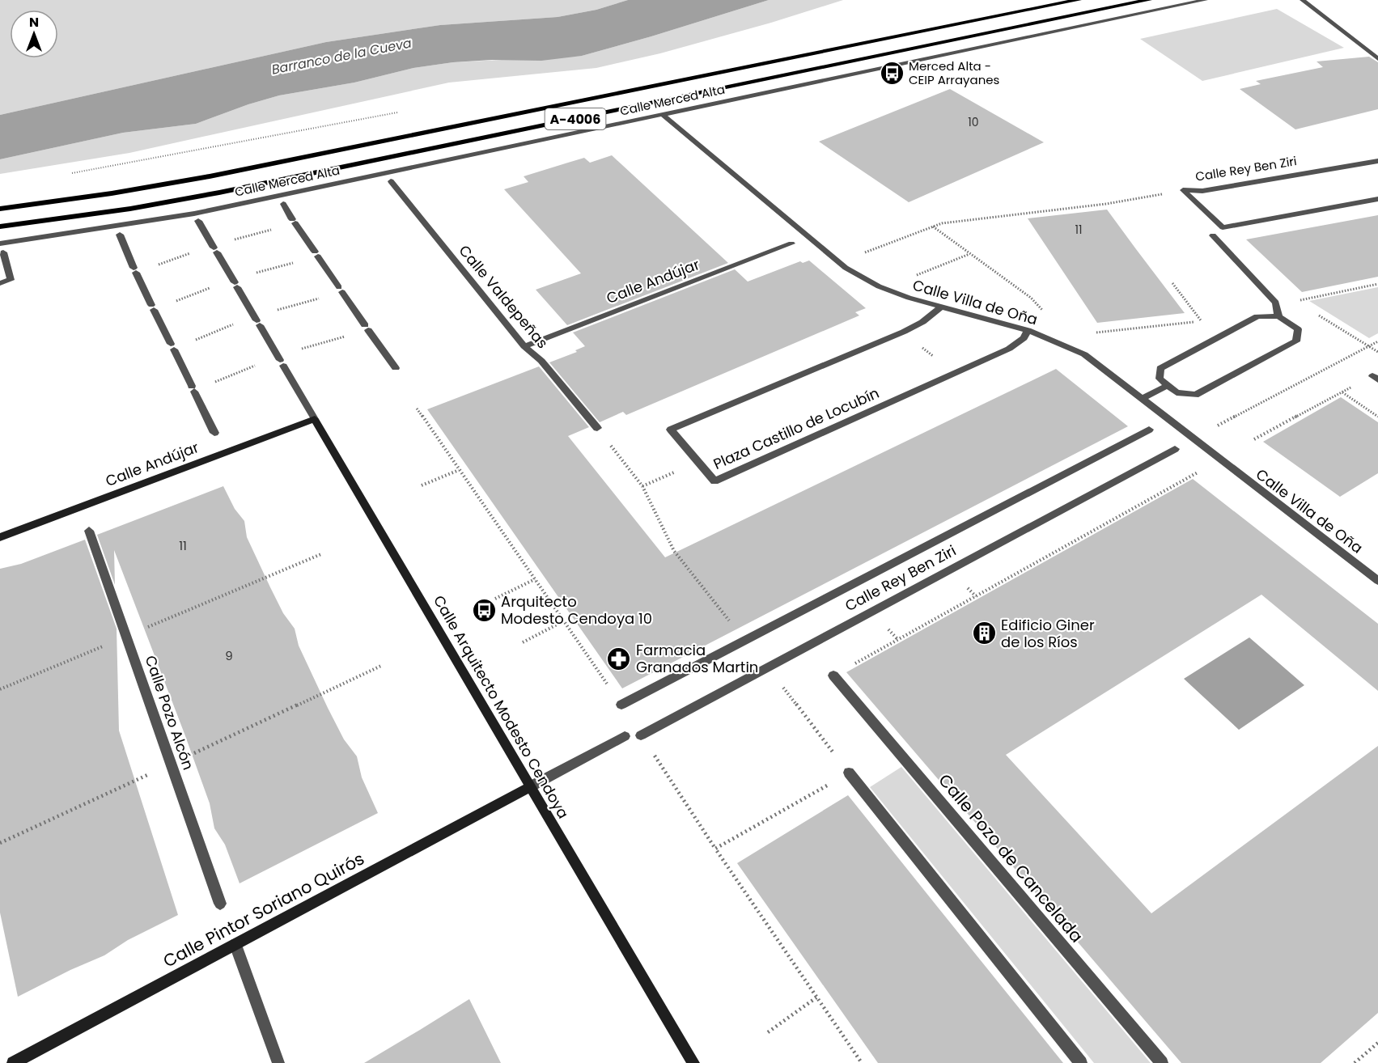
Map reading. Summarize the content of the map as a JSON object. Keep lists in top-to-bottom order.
{
  "streets": {
    "main road": ["Calle Merced Alta", "A-4006"],
    "street": [
      "Calle Rey Ben Ziri",
      "Calle Andújar",
      "Calle Valdepeñas",
      "Calle Villa de Oña",
      "Plaza Castillo de Locubín",
      "Calle Arquitecto Modesto Cendoya",
      "Calle Pozo Alcón",
      "Calle Pozo de Cancelada",
      "Calle Pintor Soriano Quirós"
    ]
  },
  "crossings": [
    ["Calle Merced Alta", "Calle Villa de Oña"],
    ["Calle Andújar", "Calle Valdepeñas"],
    ["Calle Andújar", "Calle Arquitecto Modesto Cendoya"],
    ["Calle Villa de Oña", "Plaza Castillo de Locubín"],
    ["Calle Arquitecto Modesto Cendoya", "Calle Pintor Soriano Quirós"]
  ],
  "water": ["Barranco de la Cueva"],
  "places": {
    "bus stop": ["Merced Alta - CEIP Arrayanes", "Arquitecto Modesto Cendoya 10"],
    "building": ["Edificio Giner de los Ríos"],
    "pharmacy": ["Farmacia Granados Martin"]
  },
  "house_numbers": [
    "10",
    "11",
    "11",
    "9"
  ],
  "north": "top"
}
